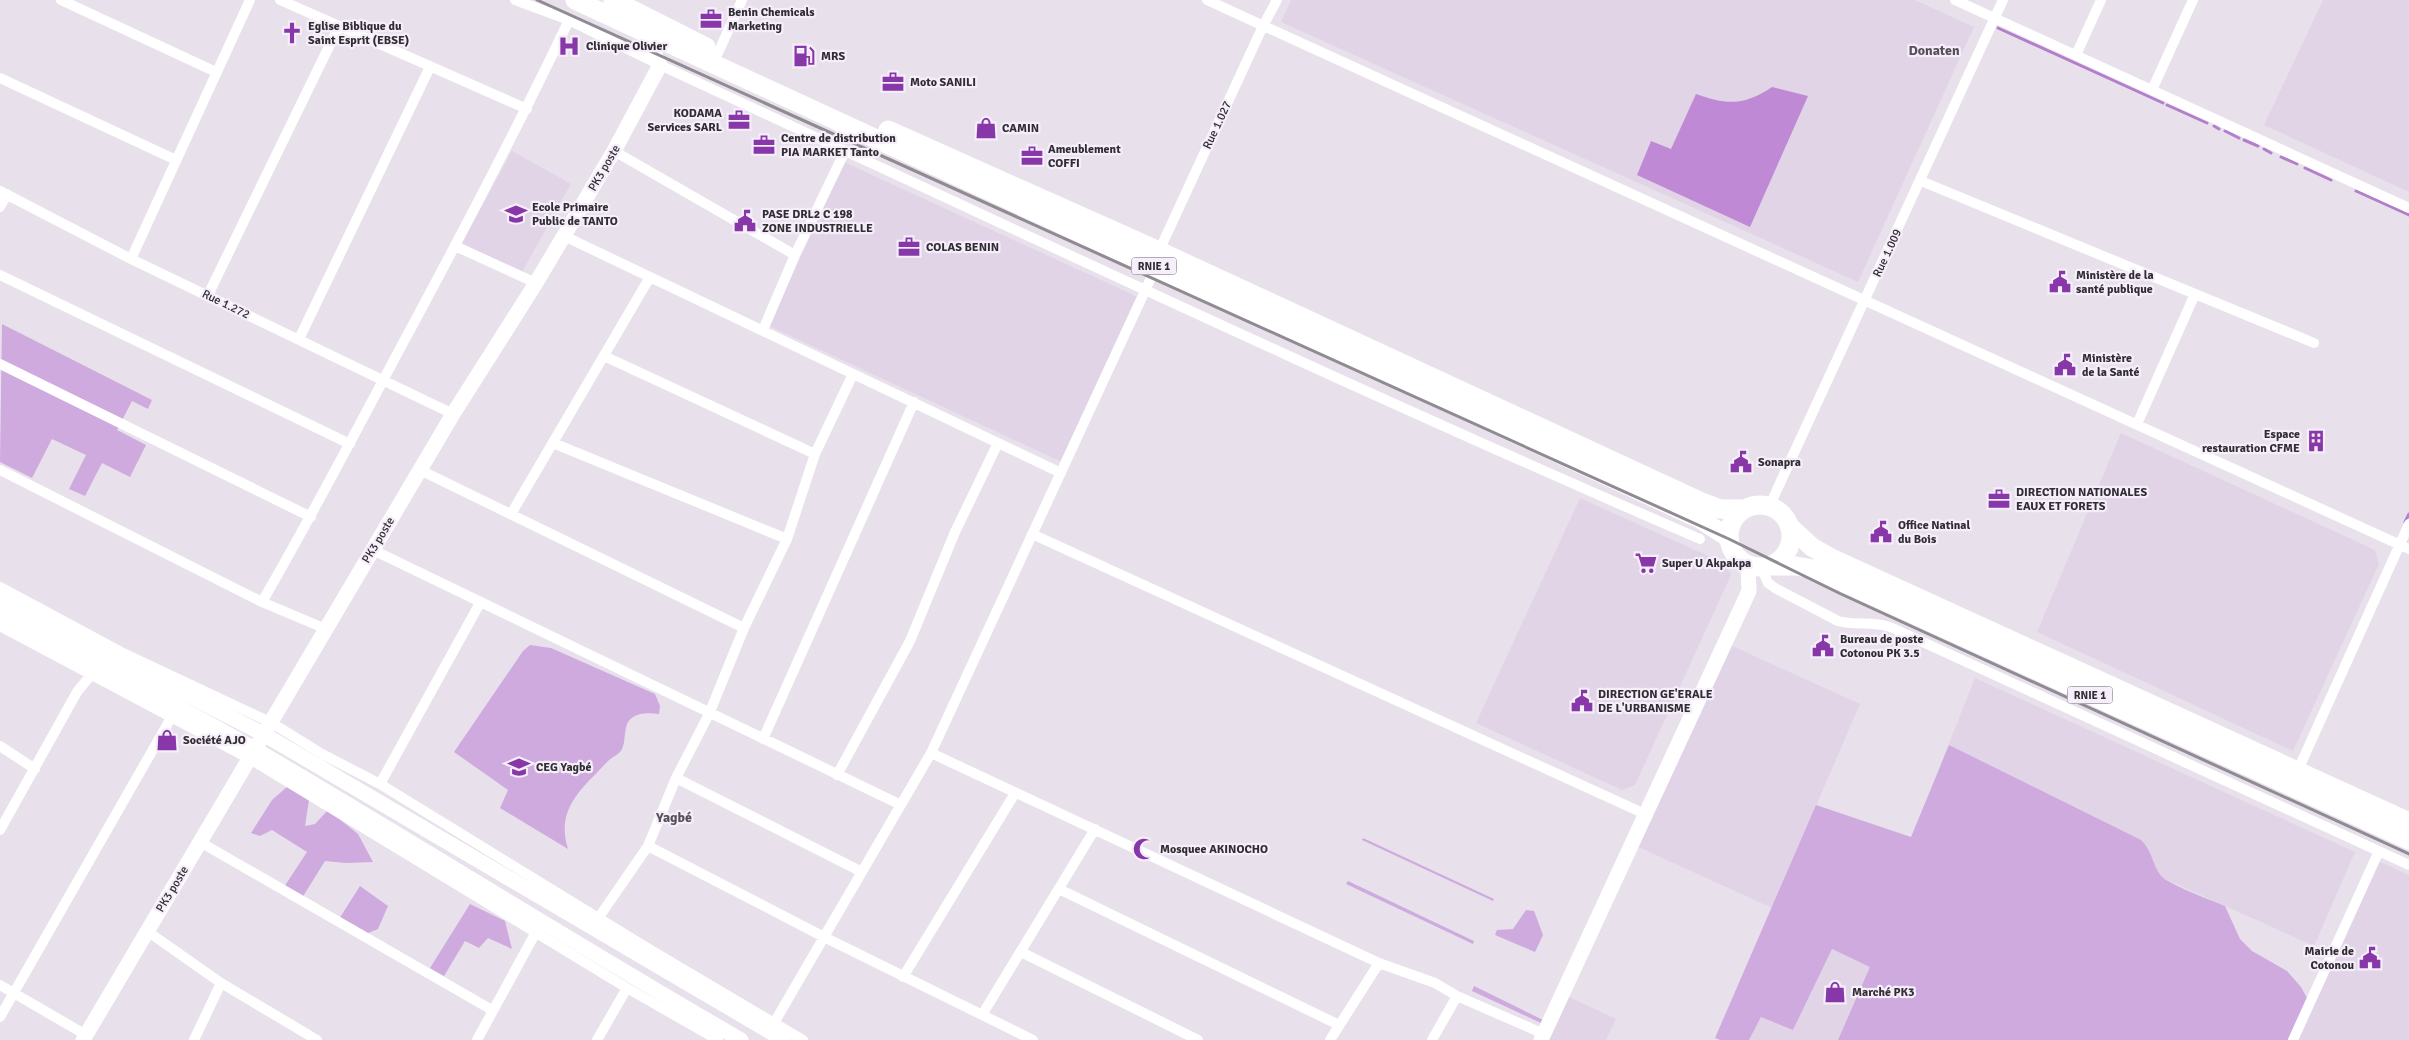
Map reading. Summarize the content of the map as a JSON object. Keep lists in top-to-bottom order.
{
  "streets": {
    "highway": ["RNIE 1"],
    "street": [
      "Rue 1.027",
      "PK3 poste",
      "Rue 1.009",
      "Rue 1.272"
    ]
  },
  "crossings": [
    ["Rue 1.027", "RNIE 1"],
    ["PK3 poste", "Rue 1.272"],
    ["Rue 1.009", "RNIE 1"]
  ],
  "districts": ["Donaten", "Yagbé"],
  "places": {
    "office": [
      "Benin Chemicals Marketing",
      "Moto SANILI",
      "KODAMA Services SARL",
      "Centre de distribution PIA MARKET Tanto",
      "Ameublement COFFI",
      "COLAS BENIN",
      "DIRECTION NATIONALES EAUX ET FORETS"
    ],
    "church": ["Eglise Biblique du Saint Esprit (EBSE)"],
    "hospital": ["Clinique Olivier"],
    "fuel station": ["MRS"],
    "shop": ["CAMIN", "Société AJO", "Marché PK3"],
    "school or university": ["Ecole Primaire Public de TANTO", "CEG Yagbé"],
    "public building": [
      "PASE DRL2 C 198 ZONE INDUSTRIELLE",
      "Ministère de la santé publique",
      "Ministère de la Santé",
      "Sonapra",
      "Office Natinal du Bois",
      "Bureau de poste Cotonou PK 3.5",
      "DIRECTION GE'ERALE DE L'URBANISME",
      "Mairie de Cotonou"
    ],
    "building": ["Espace restauration CFME"],
    "supermarket": ["Super U Akpakpa"],
    "mosque": ["Mosquee AKINOCHO"]
  }
}
